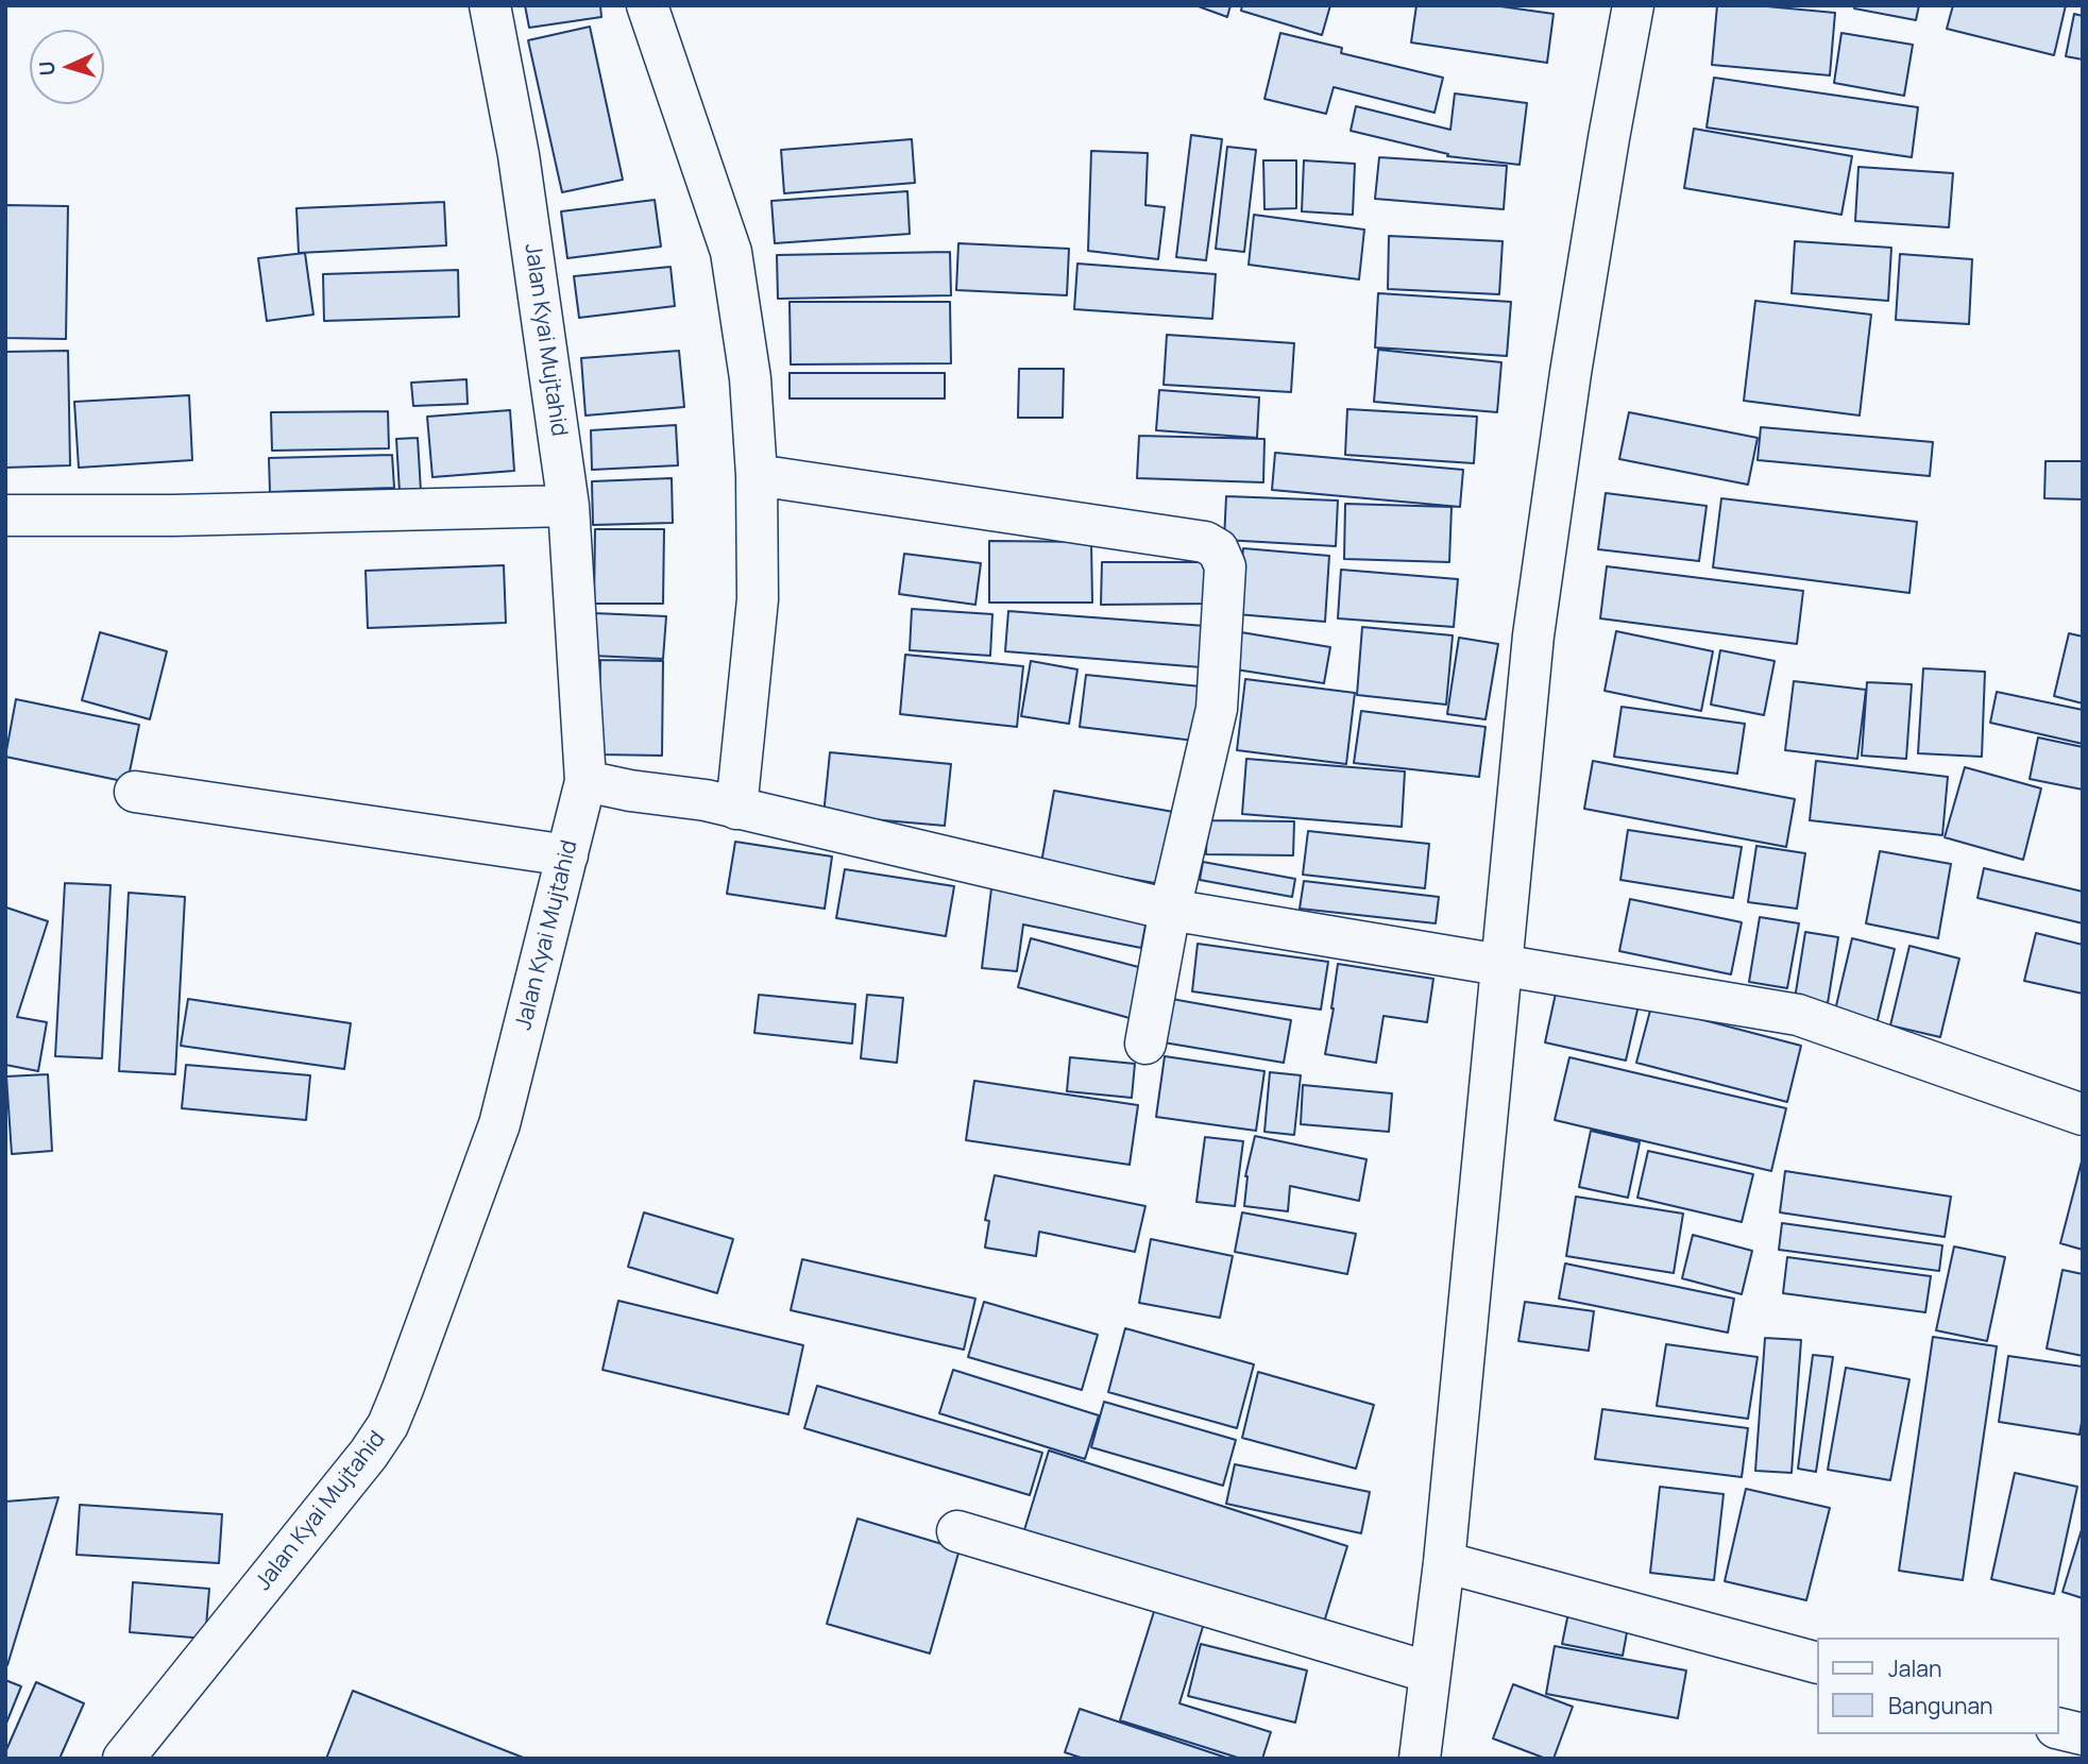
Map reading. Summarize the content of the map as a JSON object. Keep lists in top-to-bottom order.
{
  "streets": {
    "street": ["Jalan Kyai Mujtahid"]
  },
  "legend": ["Jalan", "Bangunan"],
  "north": "left"
}
